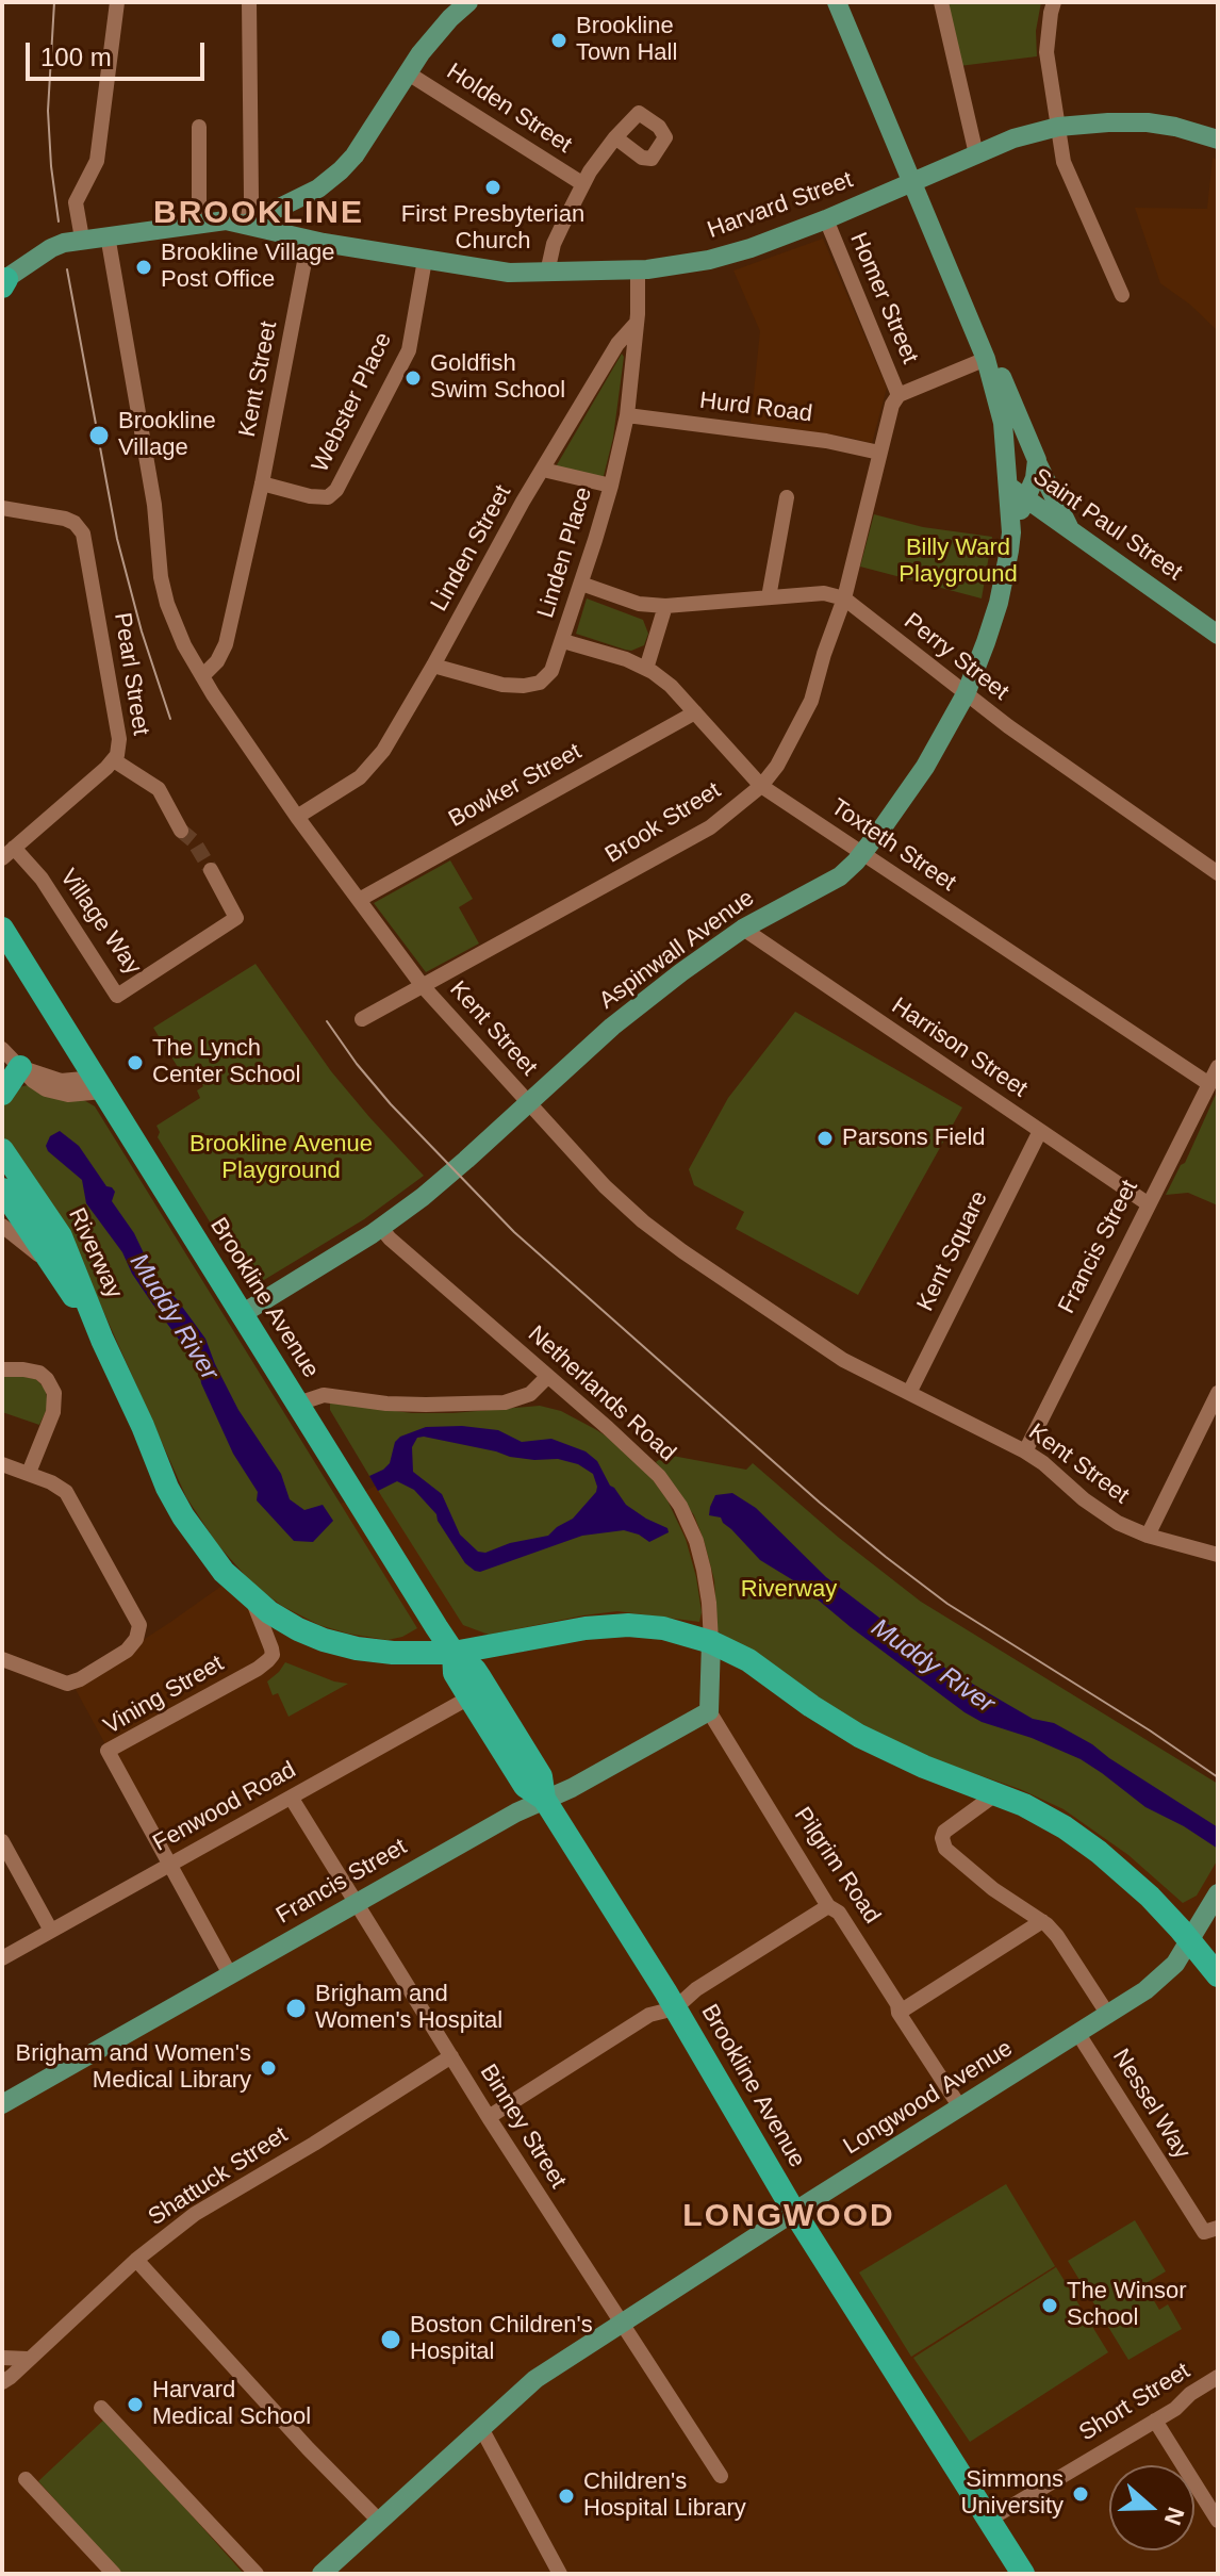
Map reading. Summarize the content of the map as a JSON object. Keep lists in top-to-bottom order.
{
  "streets": {
    "highway": ["Riverway", "Brookline Avenue"],
    "main road": [
      "Harvard Street",
      "Saint Paul Street",
      "Aspinwall Avenue",
      "Francis Street",
      "Longwood Avenue"
    ],
    "street": [
      "Holden Street",
      "Homer Street",
      "Kent Street",
      "Webster Place",
      "Hurd Road",
      "Linden Street",
      "Linden Place",
      "Perry Street",
      "Pearl Street",
      "Bowker Street",
      "Brook Street",
      "Toxteth Street",
      "Village Way",
      "Harrison Street",
      "Kent Square",
      "Netherlands Road",
      "Vining Street",
      "Fenwood Road",
      "Pilgrim Road",
      "Nessel Way",
      "Binney Street",
      "Shattuck Street",
      "Short Street"
    ]
  },
  "crossings": [
    ["Harvard Street", "Homer Street"],
    ["Harvard Street", "Kent Street"],
    ["Harvard Street", "Webster Place"],
    ["Harvard Street", "Aspinwall Avenue"],
    ["Homer Street", "Brook Street"],
    ["Kent Street", "Webster Place"],
    ["Kent Street", "Linden Street"],
    ["Kent Street", "Bowker Street"],
    ["Kent Street", "Brook Street"],
    ["Kent Street", "Aspinwall Avenue"],
    ["Kent Street", "Francis Street"],
    ["Kent Street", "Kent Square"],
    ["Hurd Road", "Linden Place"],
    ["Hurd Road", "Brook Street"],
    ["Saint Paul Street", "Aspinwall Avenue"],
    ["Linden Street", "Linden Place"],
    ["Linden Place", "Toxteth Street"],
    ["Perry Street", "Brook Street"],
    ["Perry Street", "Aspinwall Avenue"],
    ["Pearl Street", "Village Way"],
    ["Bowker Street", "Toxteth Street"],
    ["Brook Street", "Toxteth Street"],
    ["Toxteth Street", "Aspinwall Avenue"],
    ["Toxteth Street", "Francis Street"],
    ["Aspinwall Avenue", "Harrison Street"],
    ["Aspinwall Avenue", "Brookline Avenue"],
    ["Aspinwall Avenue", "Netherlands Road"],
    ["Harrison Street", "Francis Street"],
    ["Harrison Street", "Kent Square"],
    ["Francis Street", "Brookline Avenue"],
    ["Francis Street", "Vining Street"],
    ["Francis Street", "Pilgrim Road"],
    ["Francis Street", "Binney Street"],
    ["Riverway", "Brookline Avenue"],
    ["Riverway", "Netherlands Road"],
    ["Riverway", "Vining Street"],
    ["Riverway", "Longwood Avenue"],
    ["Brookline Avenue", "Fenwood Road"],
    ["Brookline Avenue", "Longwood Avenue"],
    ["Brookline Avenue", "Short Street"],
    ["Vining Street", "Fenwood Road"],
    ["Fenwood Road", "Binney Street"],
    ["Pilgrim Road", "Longwood Avenue"],
    ["Longwood Avenue", "Nessel Way"],
    ["Longwood Avenue", "Binney Street"],
    ["Binney Street", "Shattuck Street"]
  ],
  "districts": ["BROOKLINE", "LONGWOOD"],
  "water": ["Muddy River"],
  "parks": ["Billy Ward Playground", "Brookline Avenue Playground", "Riverway"],
  "places": [
    "Brookline Town Hall",
    "First Presbyterian Church",
    "Brookline Village Post Office",
    "Goldfish Swim School",
    "Brookline Village",
    "The Lynch Center School",
    "Parsons Field",
    "Brigham and Women's Hospital",
    "Brigham and Women's Medical Library",
    "The Winsor School",
    "Boston Children's Hospital",
    "Harvard Medical School",
    "Simmons University",
    "Children's Hospital Library"
  ],
  "scale_bar": "100 m",
  "north": "right"
}
